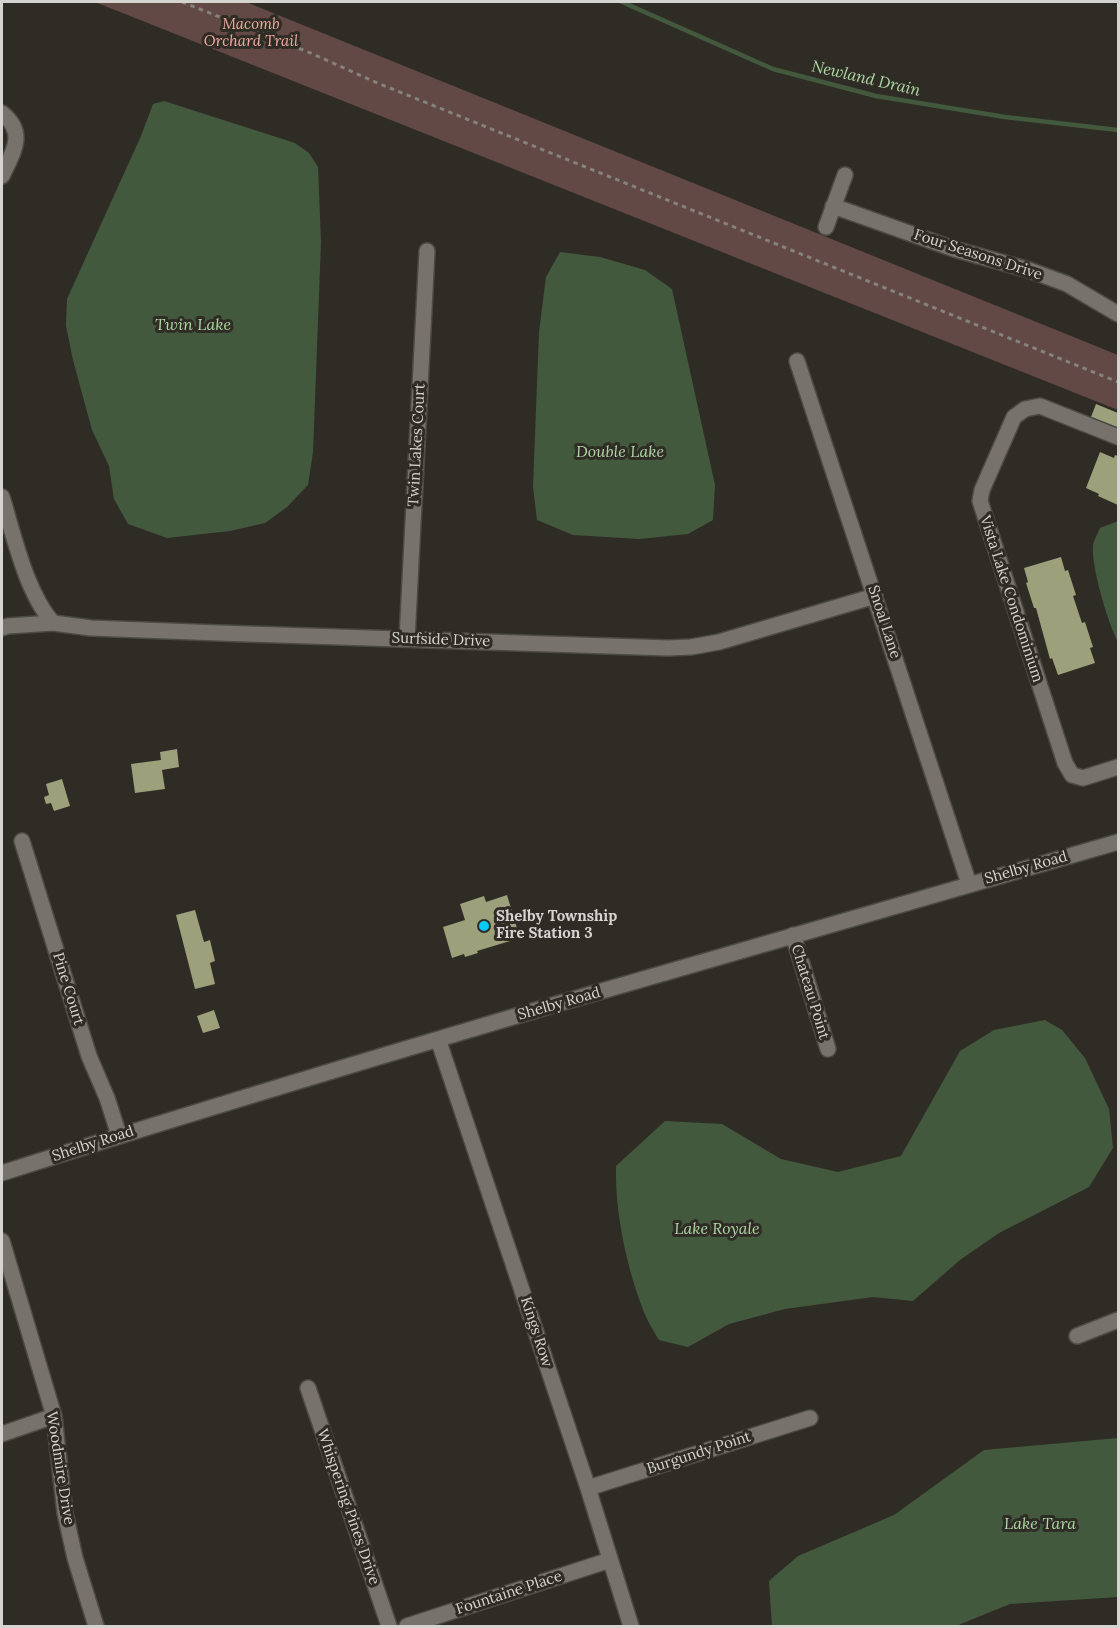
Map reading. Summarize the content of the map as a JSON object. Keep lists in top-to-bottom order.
{
  "streets": {
    "street": [
      "Four Seasons Drive",
      "Twin Lakes Court",
      "Vista Lake Condominium",
      "Snoal Lane",
      "Surfside Drive",
      "Shelby Road",
      "Pine Court",
      "Chateau Point",
      "Kings Row",
      "Burgundy Point",
      "Woodmire Drive",
      "Whispering Pines Drive",
      "Fountaine Place"
    ]
  },
  "crossings": [
    ["Twin Lakes Court", "Surfside Drive"],
    ["Snoal Lane", "Surfside Drive"],
    ["Snoal Lane", "Shelby Road"],
    ["Shelby Road", "Pine Court"],
    ["Shelby Road", "Chateau Point"],
    ["Shelby Road", "Kings Row"],
    ["Kings Row", "Burgundy Point"],
    ["Kings Row", "Fountaine Place"]
  ],
  "water": [
    "Newland Drain",
    "Twin Lake",
    "Double Lake",
    "Lake Royale",
    "Lake Tara"
  ],
  "parks": ["Macomb Orchard Trail"],
  "places": ["Shelby Township Fire Station 3"]
}
